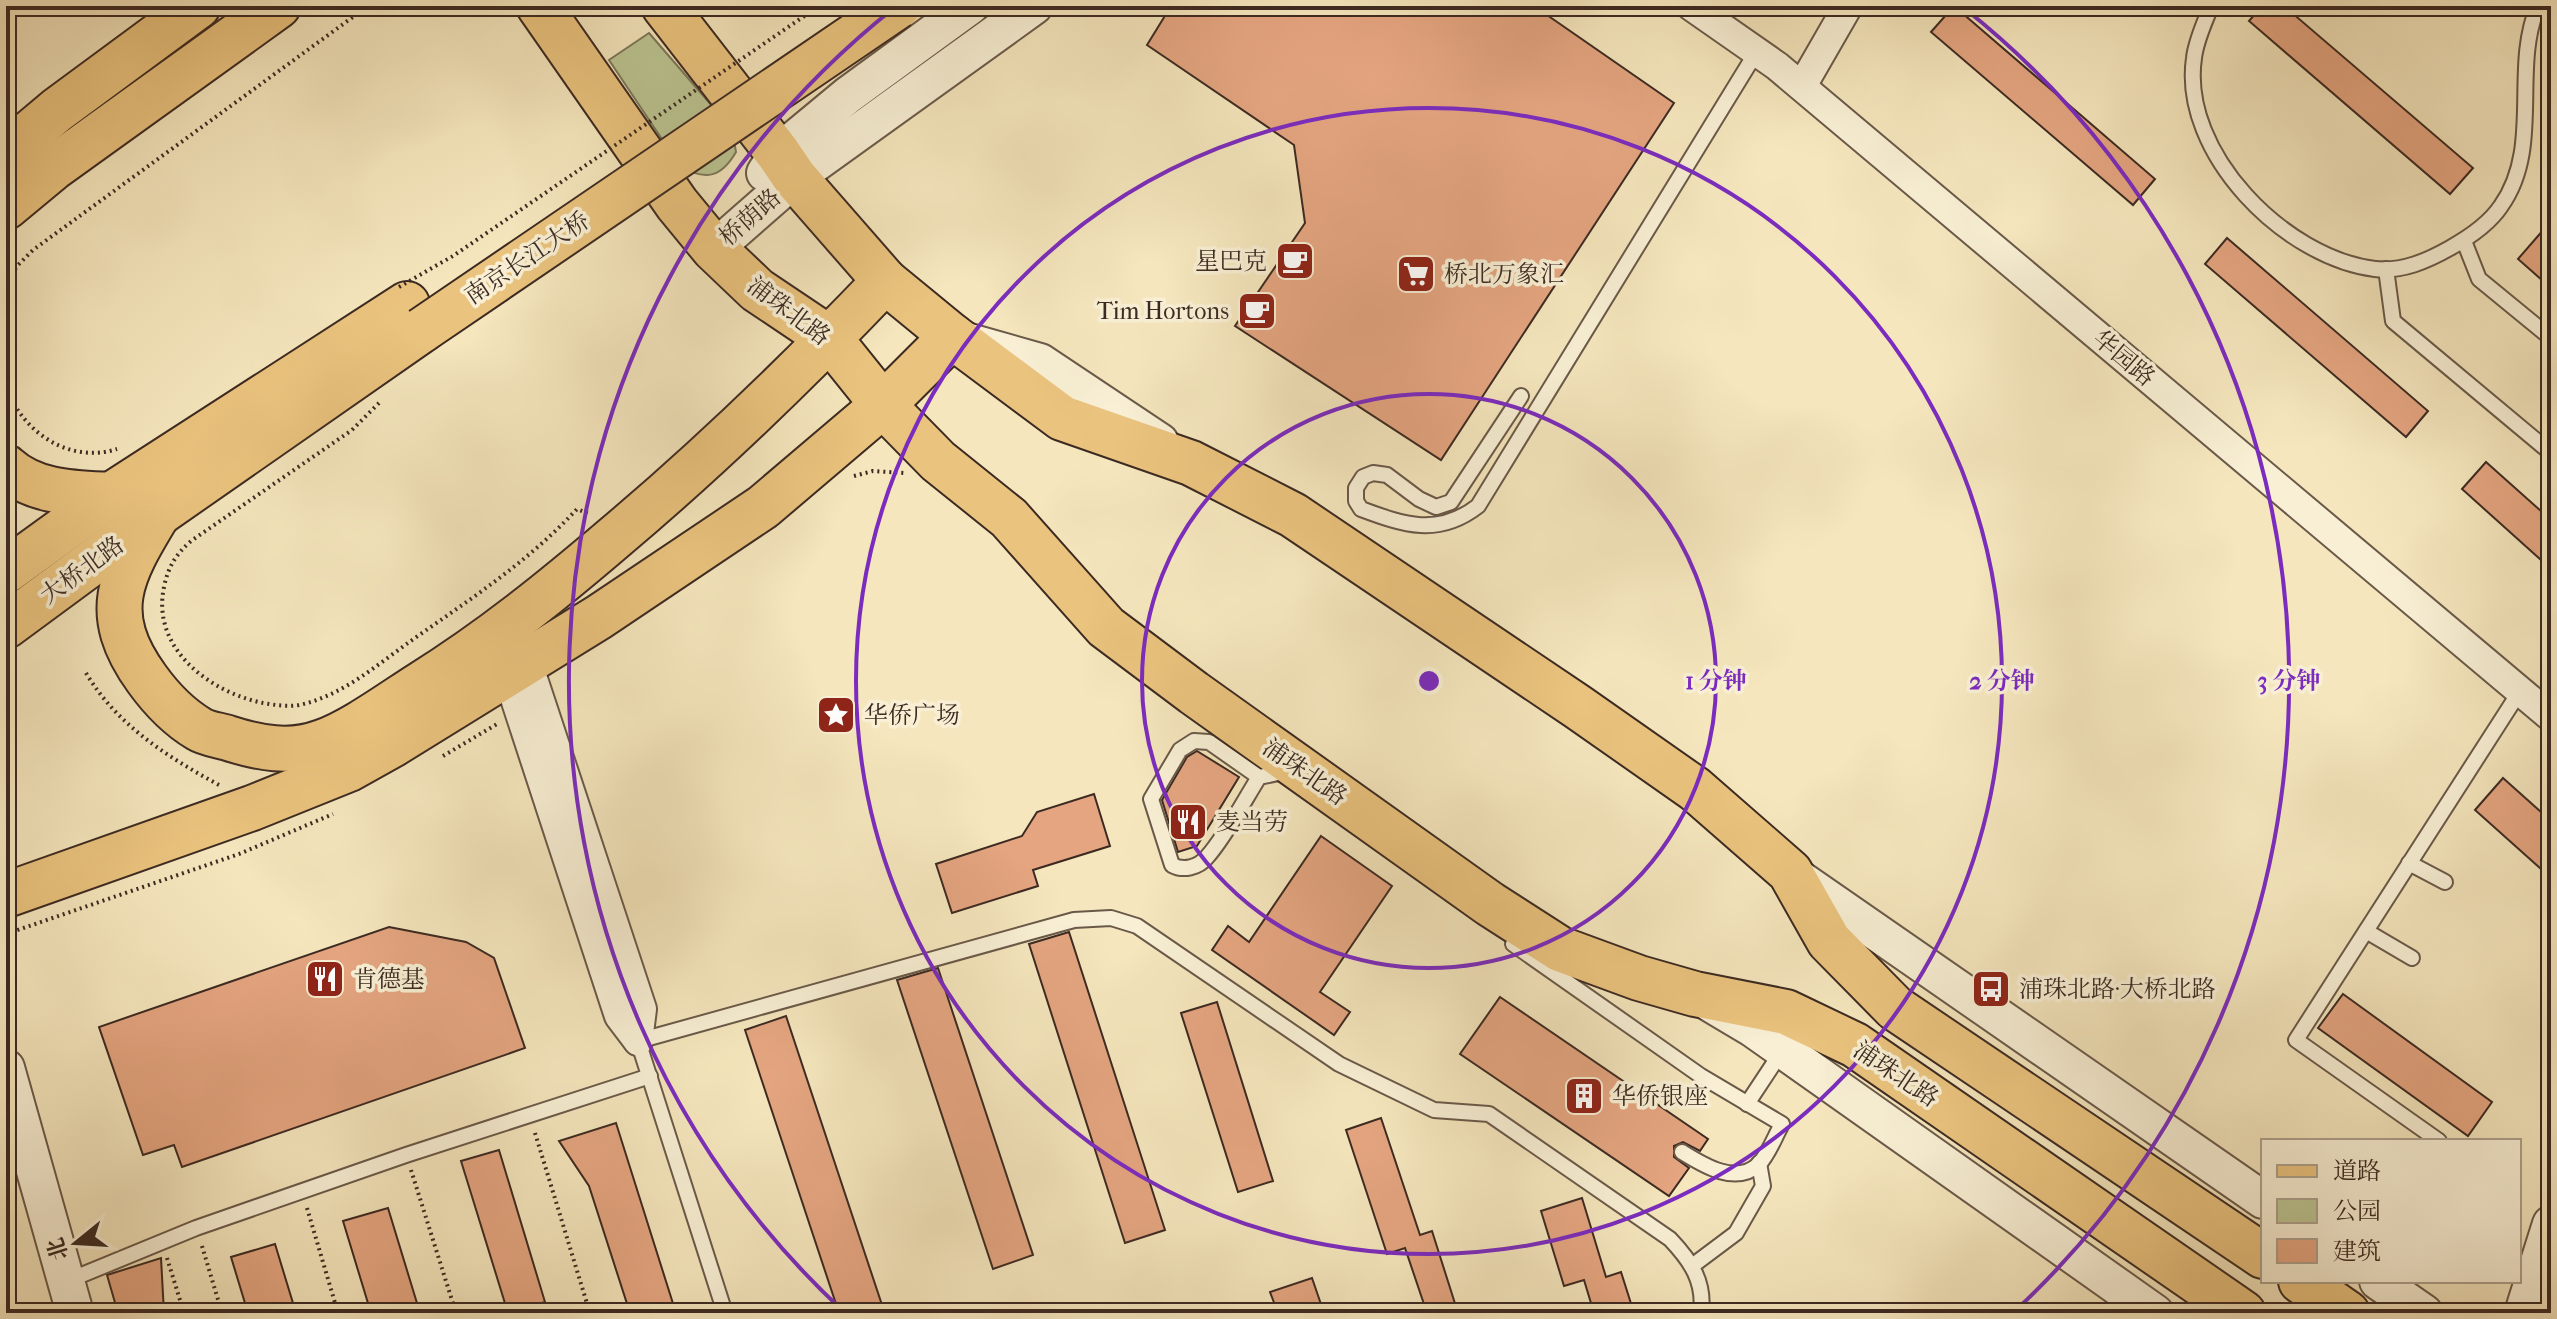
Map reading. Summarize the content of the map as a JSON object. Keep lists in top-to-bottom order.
{
  "streets": {
    "main road": ["南京长江大桥", "浦珠北路", "大桥北路"],
    "street": ["桥荫路", "华园路"]
  },
  "crossings": [
    ["桥荫路", "浦珠北路"],
    ["南京长江大桥", "大桥北路"]
  ],
  "places": {
    "cafe": ["星巴克", "Tim Hortons"],
    "supermarket": ["桥北万象汇"],
    "place": ["华侨广场"],
    "restaurant": ["麦当劳", "肯德基"],
    "bus stop": ["浦珠北路·大桥北路"],
    "building": ["华侨银座"]
  },
  "legend": ["道路", "公园", "建筑"],
  "north": "left",
  "rings": ["1 分钟", "2 分钟", "3 分钟"]
}
